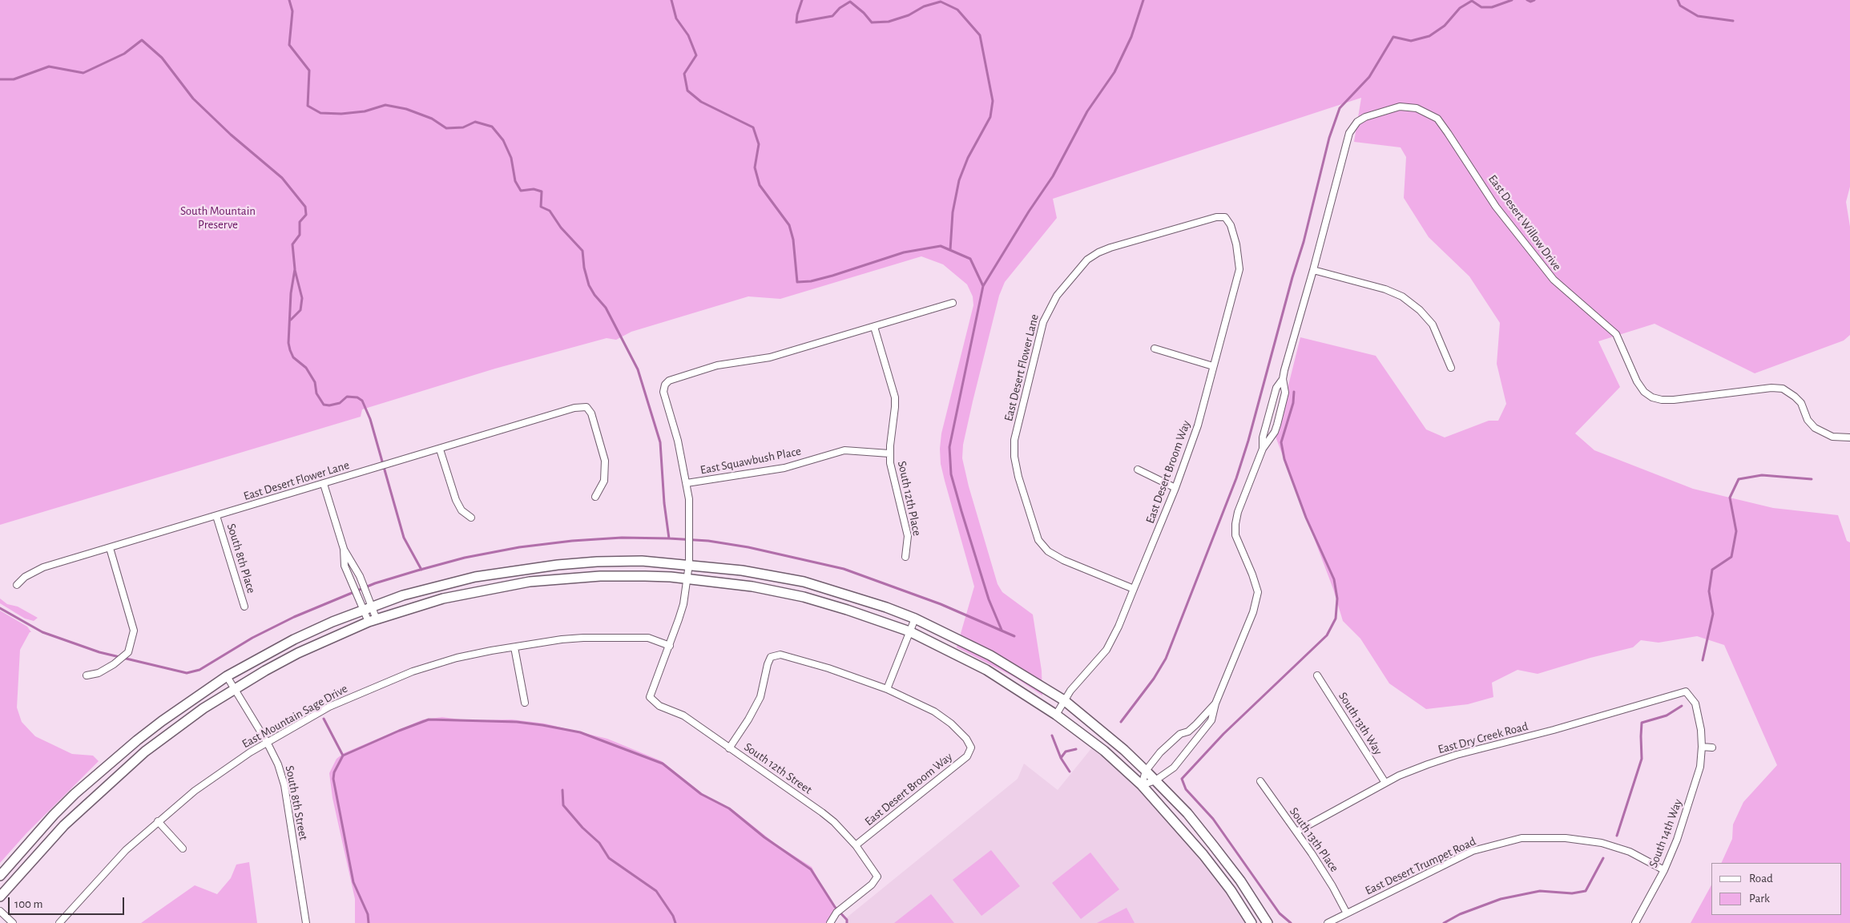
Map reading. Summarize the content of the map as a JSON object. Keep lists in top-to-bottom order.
{
  "streets": {
    "street": [
      "East Desert Willow Drive",
      "East Desert Flower Lane",
      "East Squawbush Place",
      "East Desert Broom Way",
      "South 12th Place",
      "South 8th Place",
      "East Mountain Sage Drive",
      "South 13th Way",
      "East Dry Creek Road",
      "South 12th Street",
      "South 8th Street",
      "South 14th Way",
      "South 13th Place",
      "East Desert Trumpet Road"
    ]
  },
  "crossings": [
    ["East Desert Flower Lane", "East Desert Broom Way"],
    ["East Desert Flower Lane", "South 8th Place"],
    ["East Squawbush Place", "South 12th Place"],
    ["East Desert Broom Way", "South 12th Street"],
    ["East Mountain Sage Drive", "South 12th Street"],
    ["East Mountain Sage Drive", "South 8th Street"],
    ["South 13th Way", "East Dry Creek Road"],
    ["East Dry Creek Road", "South 14th Way"],
    ["East Dry Creek Road", "South 13th Place"],
    ["South 14th Way", "East Desert Trumpet Road"],
    ["South 13th Place", "East Desert Trumpet Road"]
  ],
  "parks": ["South Mountain Preserve"],
  "legend": ["Road", "Park"],
  "scale_bar": "100 m"
}
